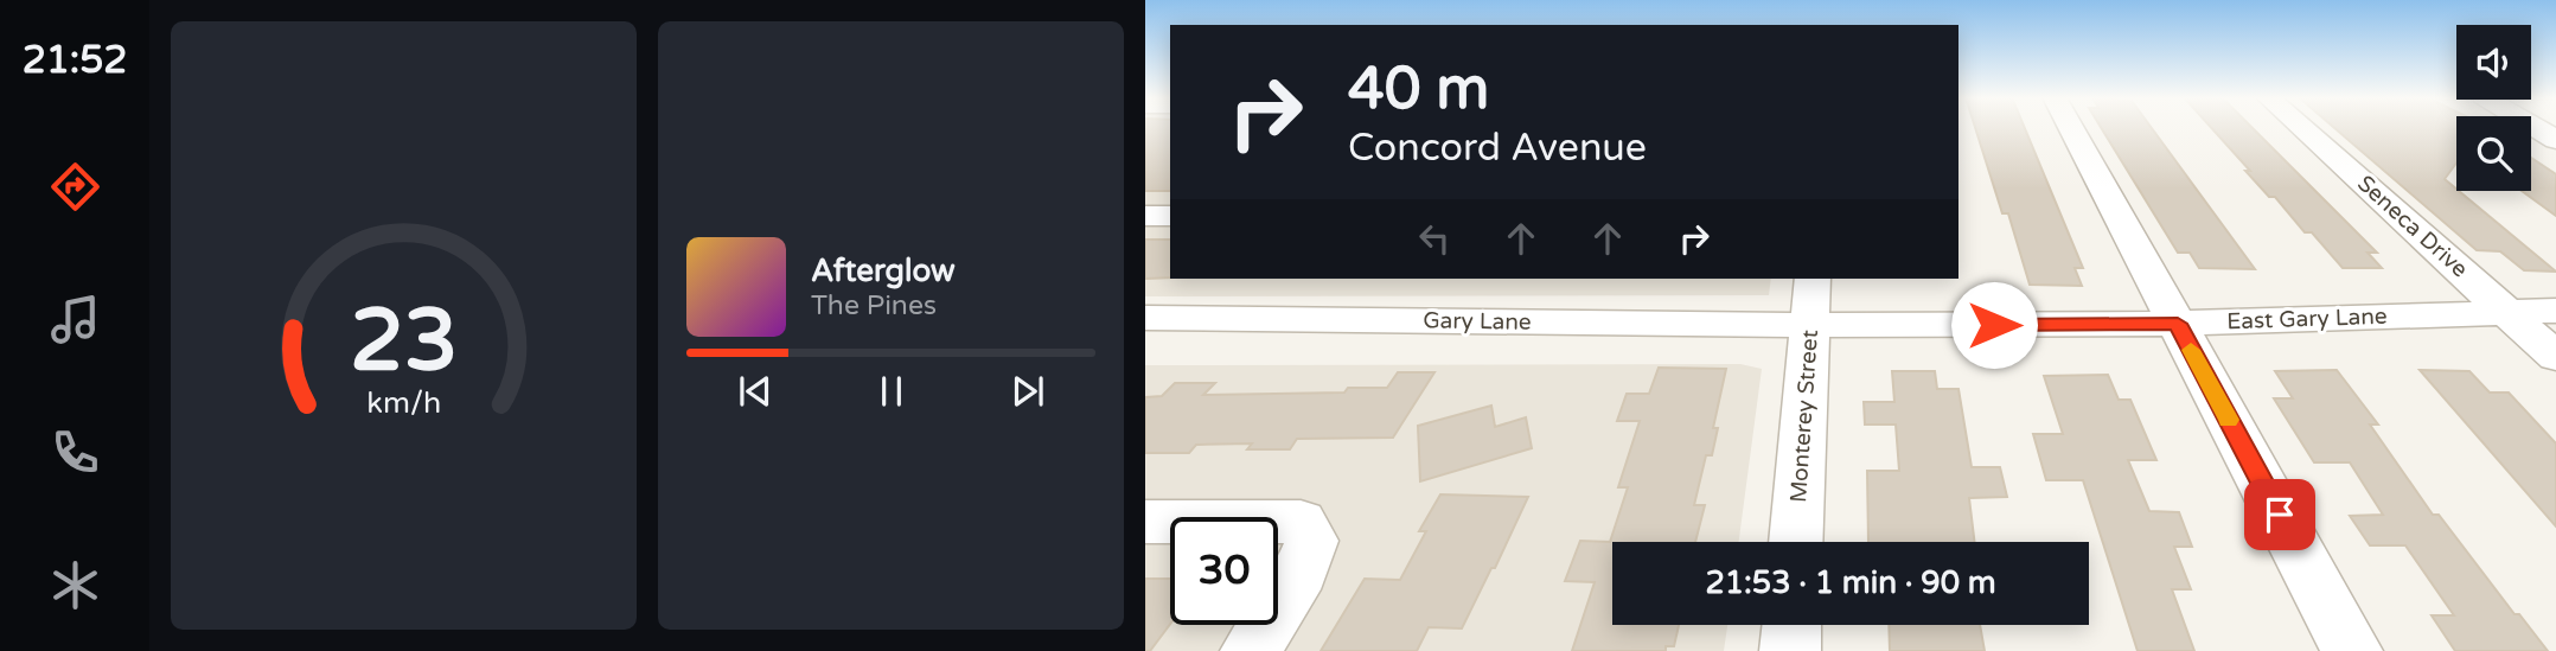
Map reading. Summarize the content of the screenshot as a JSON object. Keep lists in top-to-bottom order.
{
  "streets": {
    "street": [
      "Seneca Drive",
      "East Gary Lane",
      "Gary Lane",
      "Monterey Street"
    ]
  },
  "crossings": [
    ["Seneca Drive", "East Gary Lane"],
    ["East Gary Lane", "Gary Lane"],
    ["East Gary Lane", "Monterey Street"],
    ["Gary Lane", "Monterey Street"]
  ],
  "page": {
    "tabs": "21:52",
    "turn": ["40 m", "Concord Avenue"],
    "song": ["Afterglow", "The Pines"],
    "limit": "30",
    "trip": "21:53 · 1 min · 90 m",
    "gauge": ["23", "km/h"]
  }
}
